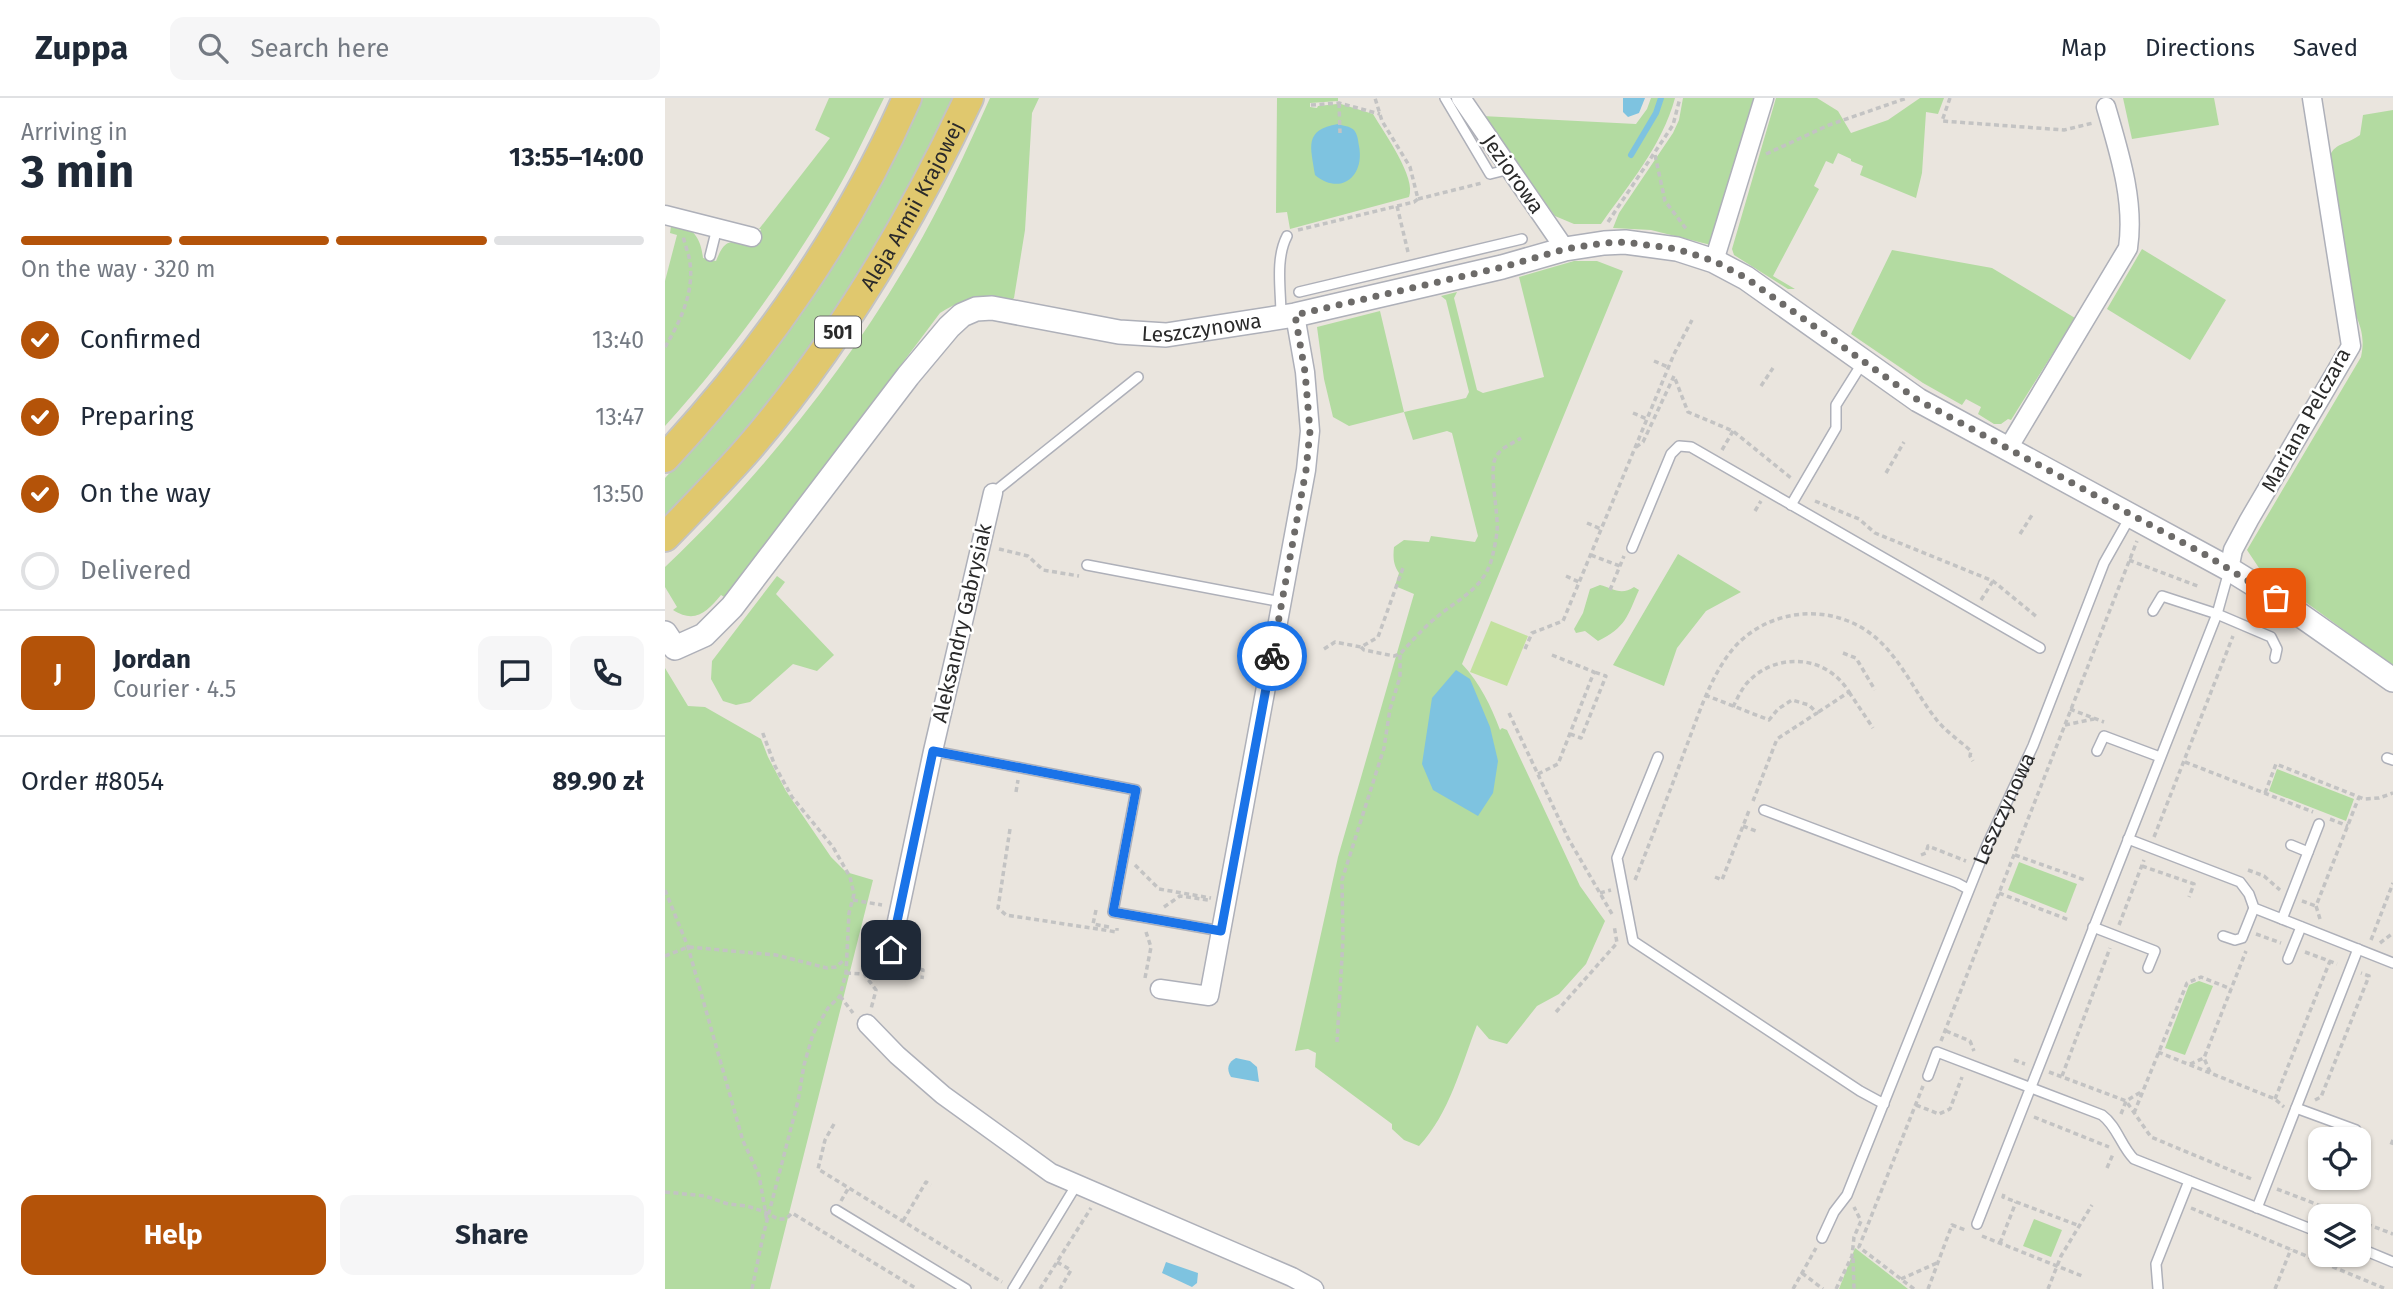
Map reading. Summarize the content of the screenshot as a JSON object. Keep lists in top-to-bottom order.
{
  "streets": {
    "main road": ["Aleja Armii Krajowej", "501"],
    "street": [
      "Jeziorowa",
      "Leszczynowa",
      "Mariana Pelczara",
      "Aleksandry Gabrysiak"
    ]
  },
  "crossings": [
    ["Jeziorowa", "Leszczynowa"],
    ["Leszczynowa", "Mariana Pelczara"]
  ],
  "page": {
    "header": "Zuppa",
    "search": "Search here",
    "nav": ["Map", "Directions", "Saved"],
    "heading": ["3 min", "Arriving in", "13:55–14:00"],
    "panel": [
      "Jordan",
      "Courier · 4.5",
      "Order #8054",
      "89.90 zł"
    ],
    "bar": "On the way · 320 m",
    "list": [
      ["Confirmed", "13:40"],
      ["Preparing", "13:47"],
      ["On the way", "13:50"],
      "Delivered"
    ],
    "round": "J",
    "buttons": ["Help", "Share"]
  }
}
